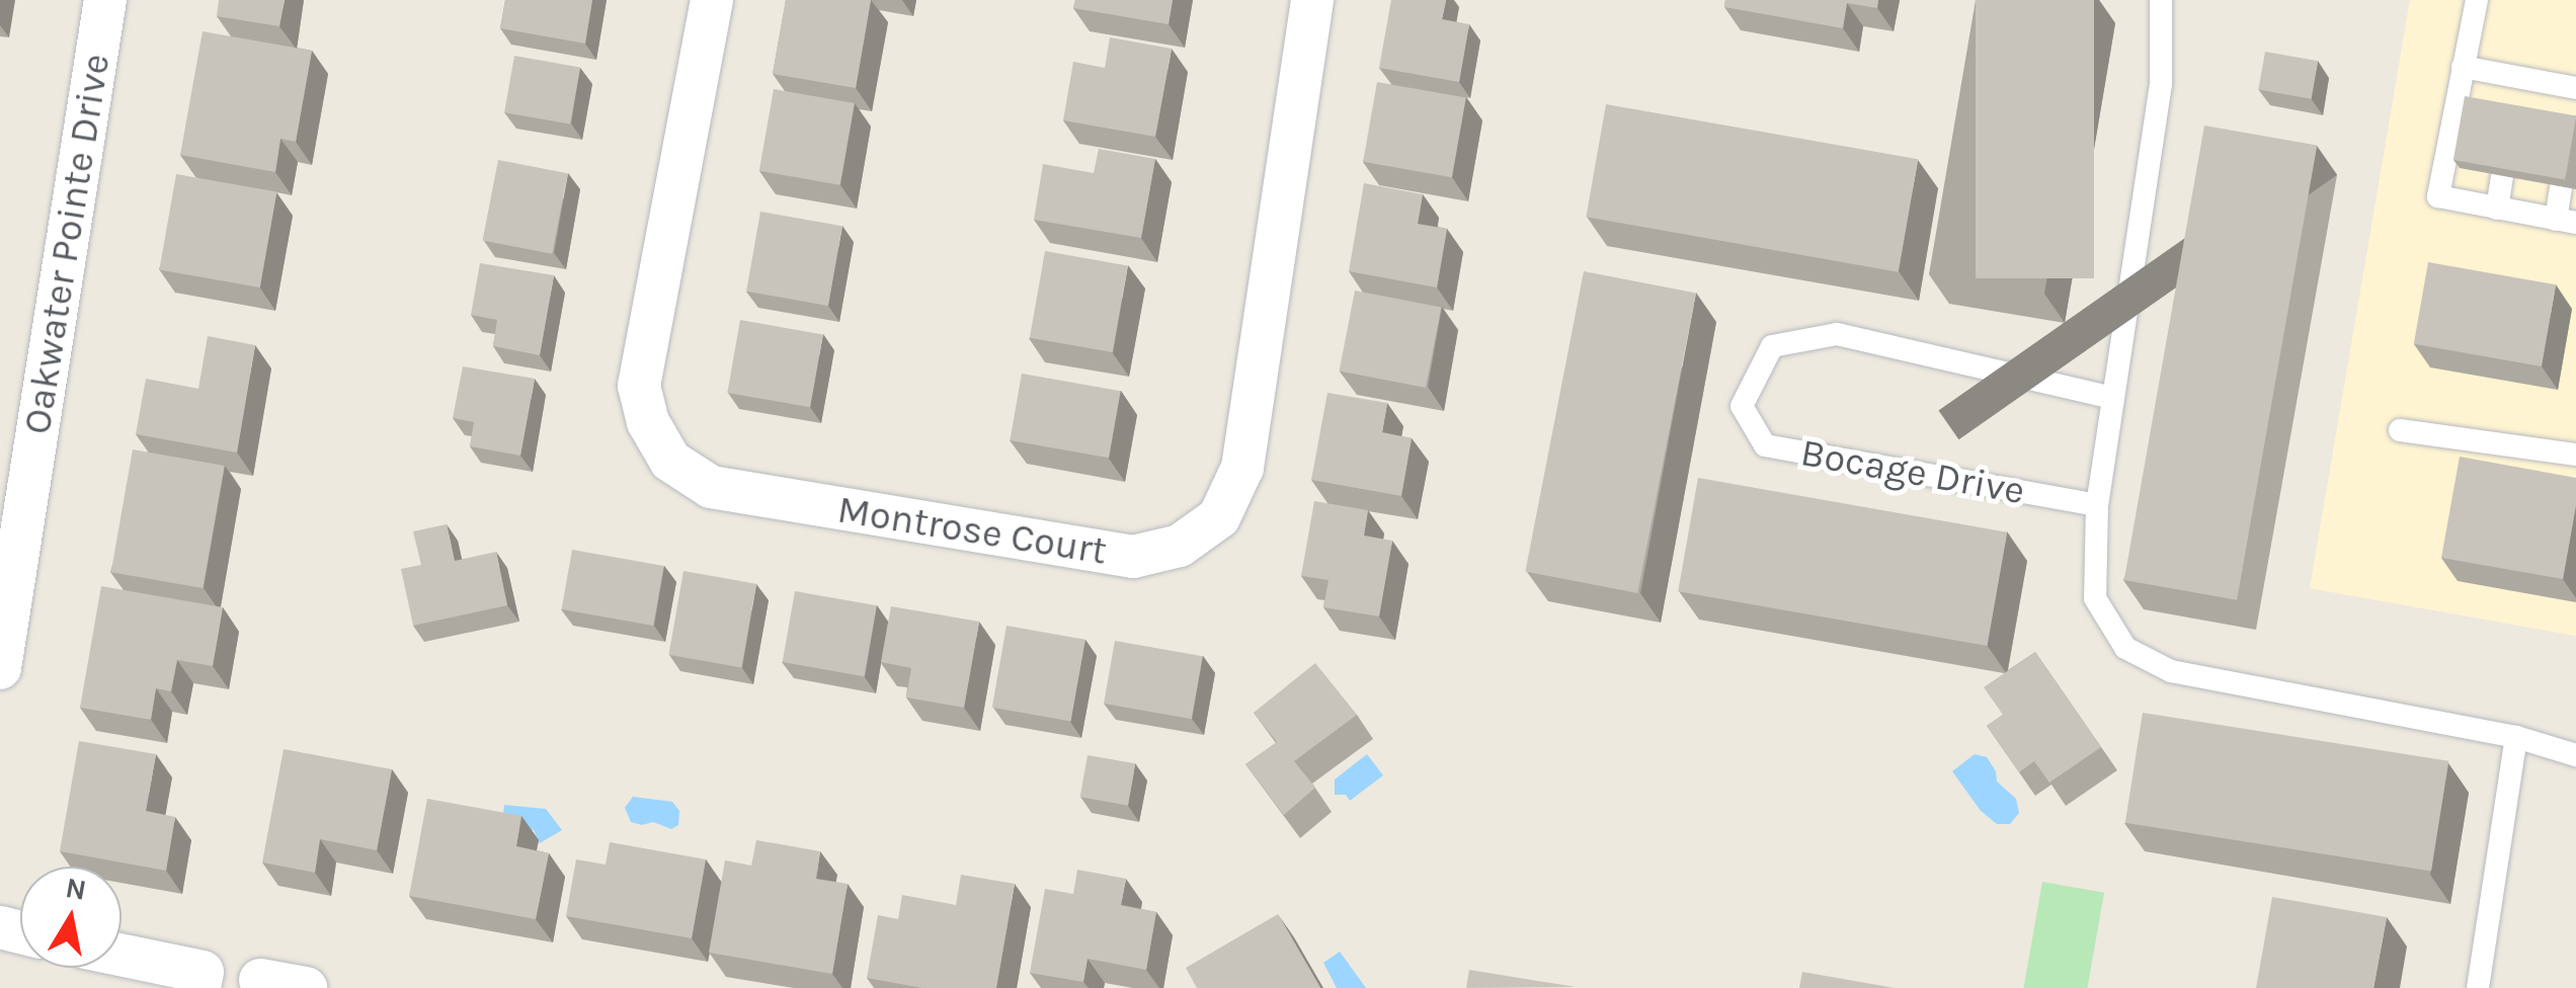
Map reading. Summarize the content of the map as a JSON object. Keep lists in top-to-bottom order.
{
  "streets": {
    "street": ["Oakwater Pointe Drive", "Montrose Court"],
    "lane": ["Bocage Drive"]
  },
  "north": "top"
}
